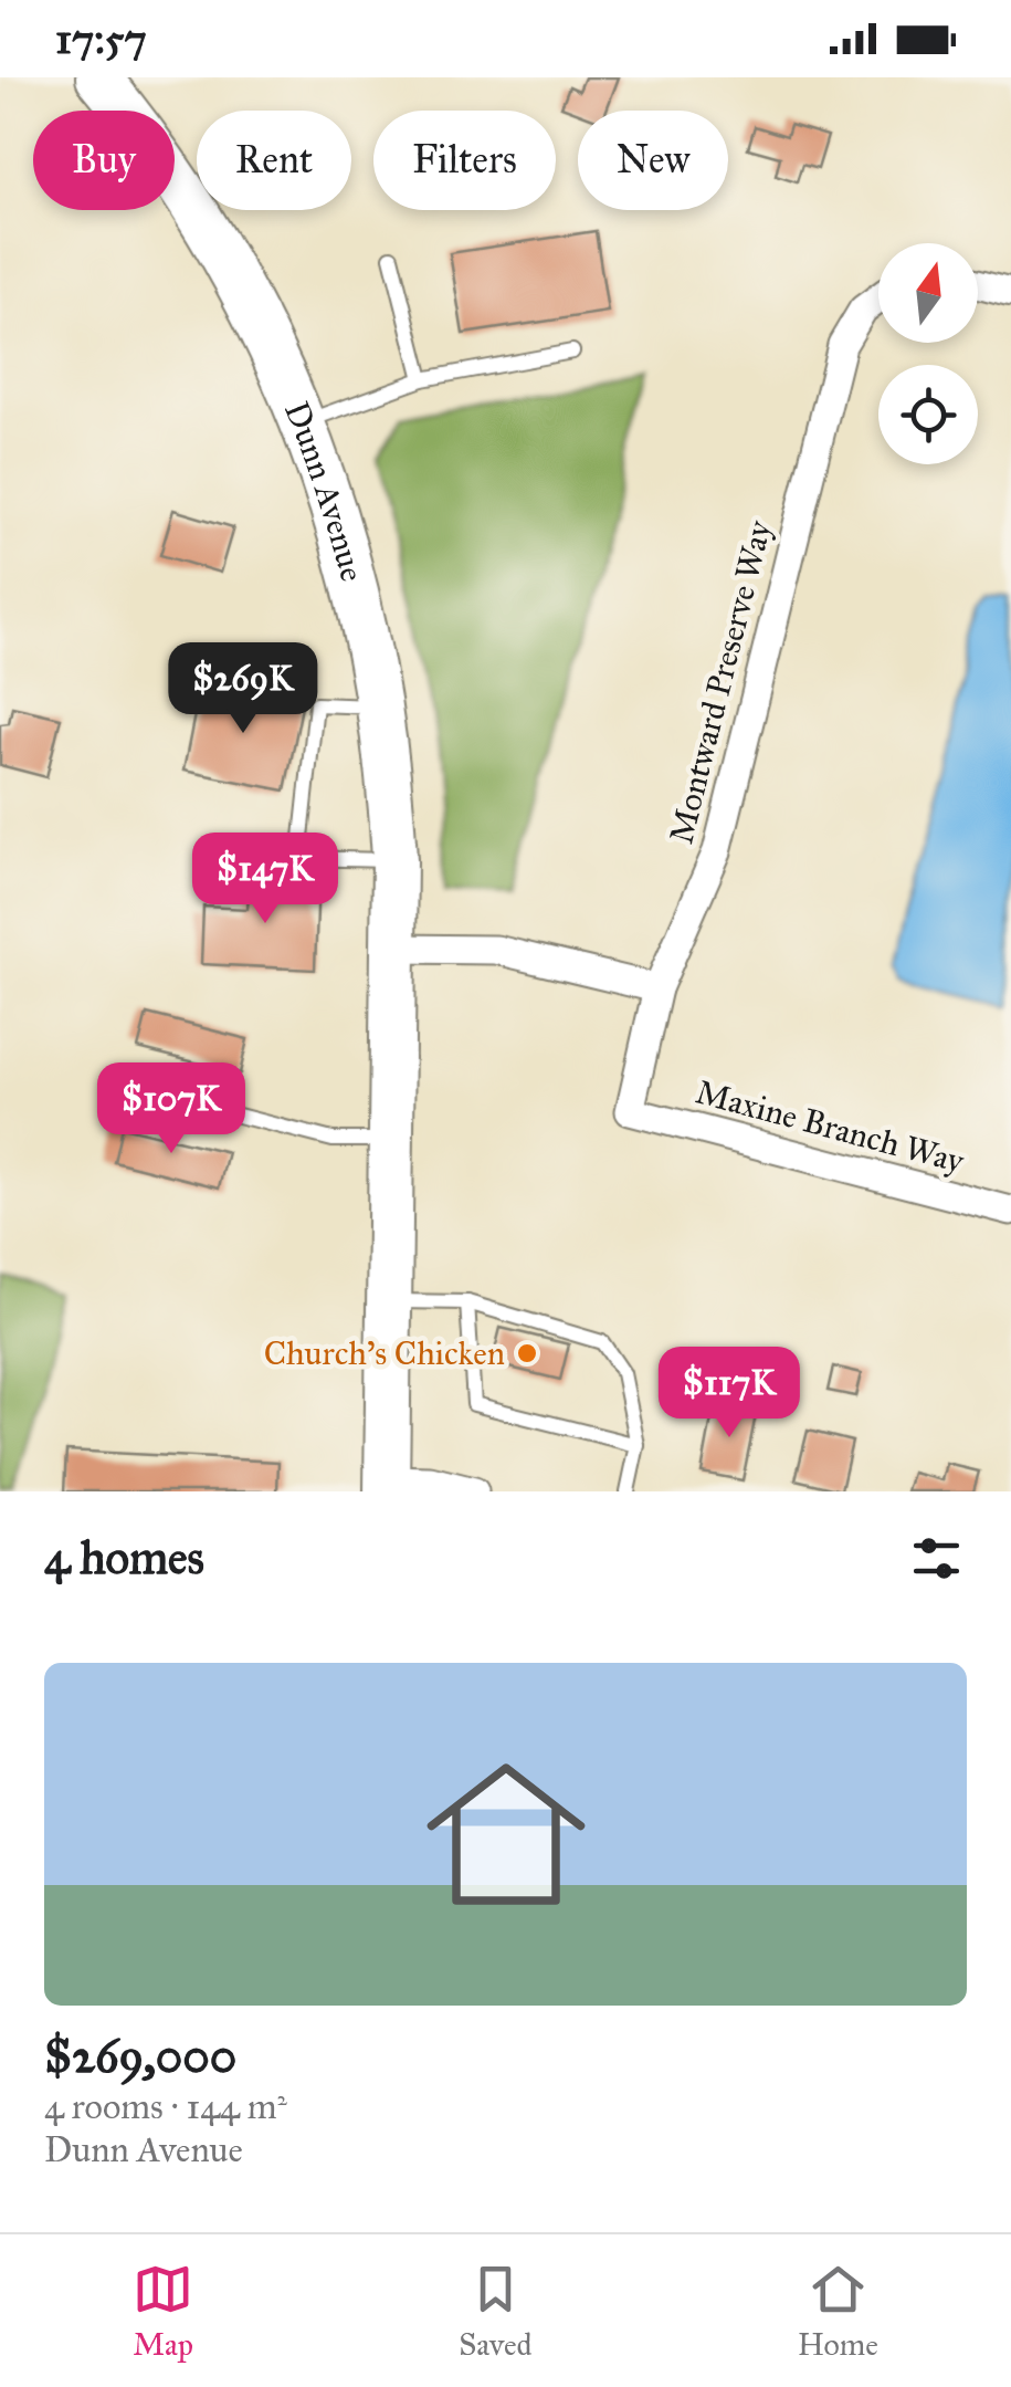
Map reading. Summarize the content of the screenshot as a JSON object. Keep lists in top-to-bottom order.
{
  "streets": {
    "main road": ["Dunn Avenue"],
    "street": ["Montward Preserve Way", "Maxine Branch Way"]
  },
  "crossings": [
    ["Montward Preserve Way", "Maxine Branch Way"]
  ],
  "places": ["Church's Chicken"],
  "north": "top",
  "page": {
    "status": "17:57",
    "chip": [
      "Buy",
      "Rent",
      "Filters",
      "New"
    ],
    "price": [
      "$269K",
      "$147K",
      "$107K",
      "$117K"
    ],
    "heading": "4 homes",
    "list": [
      {
        "name": "$269,000",
        "note": "4 rooms · 144 m² · Dunn Avenue"
      }
    ],
    "tabs": ["Map", "Saved", "Home"]
  }
}
